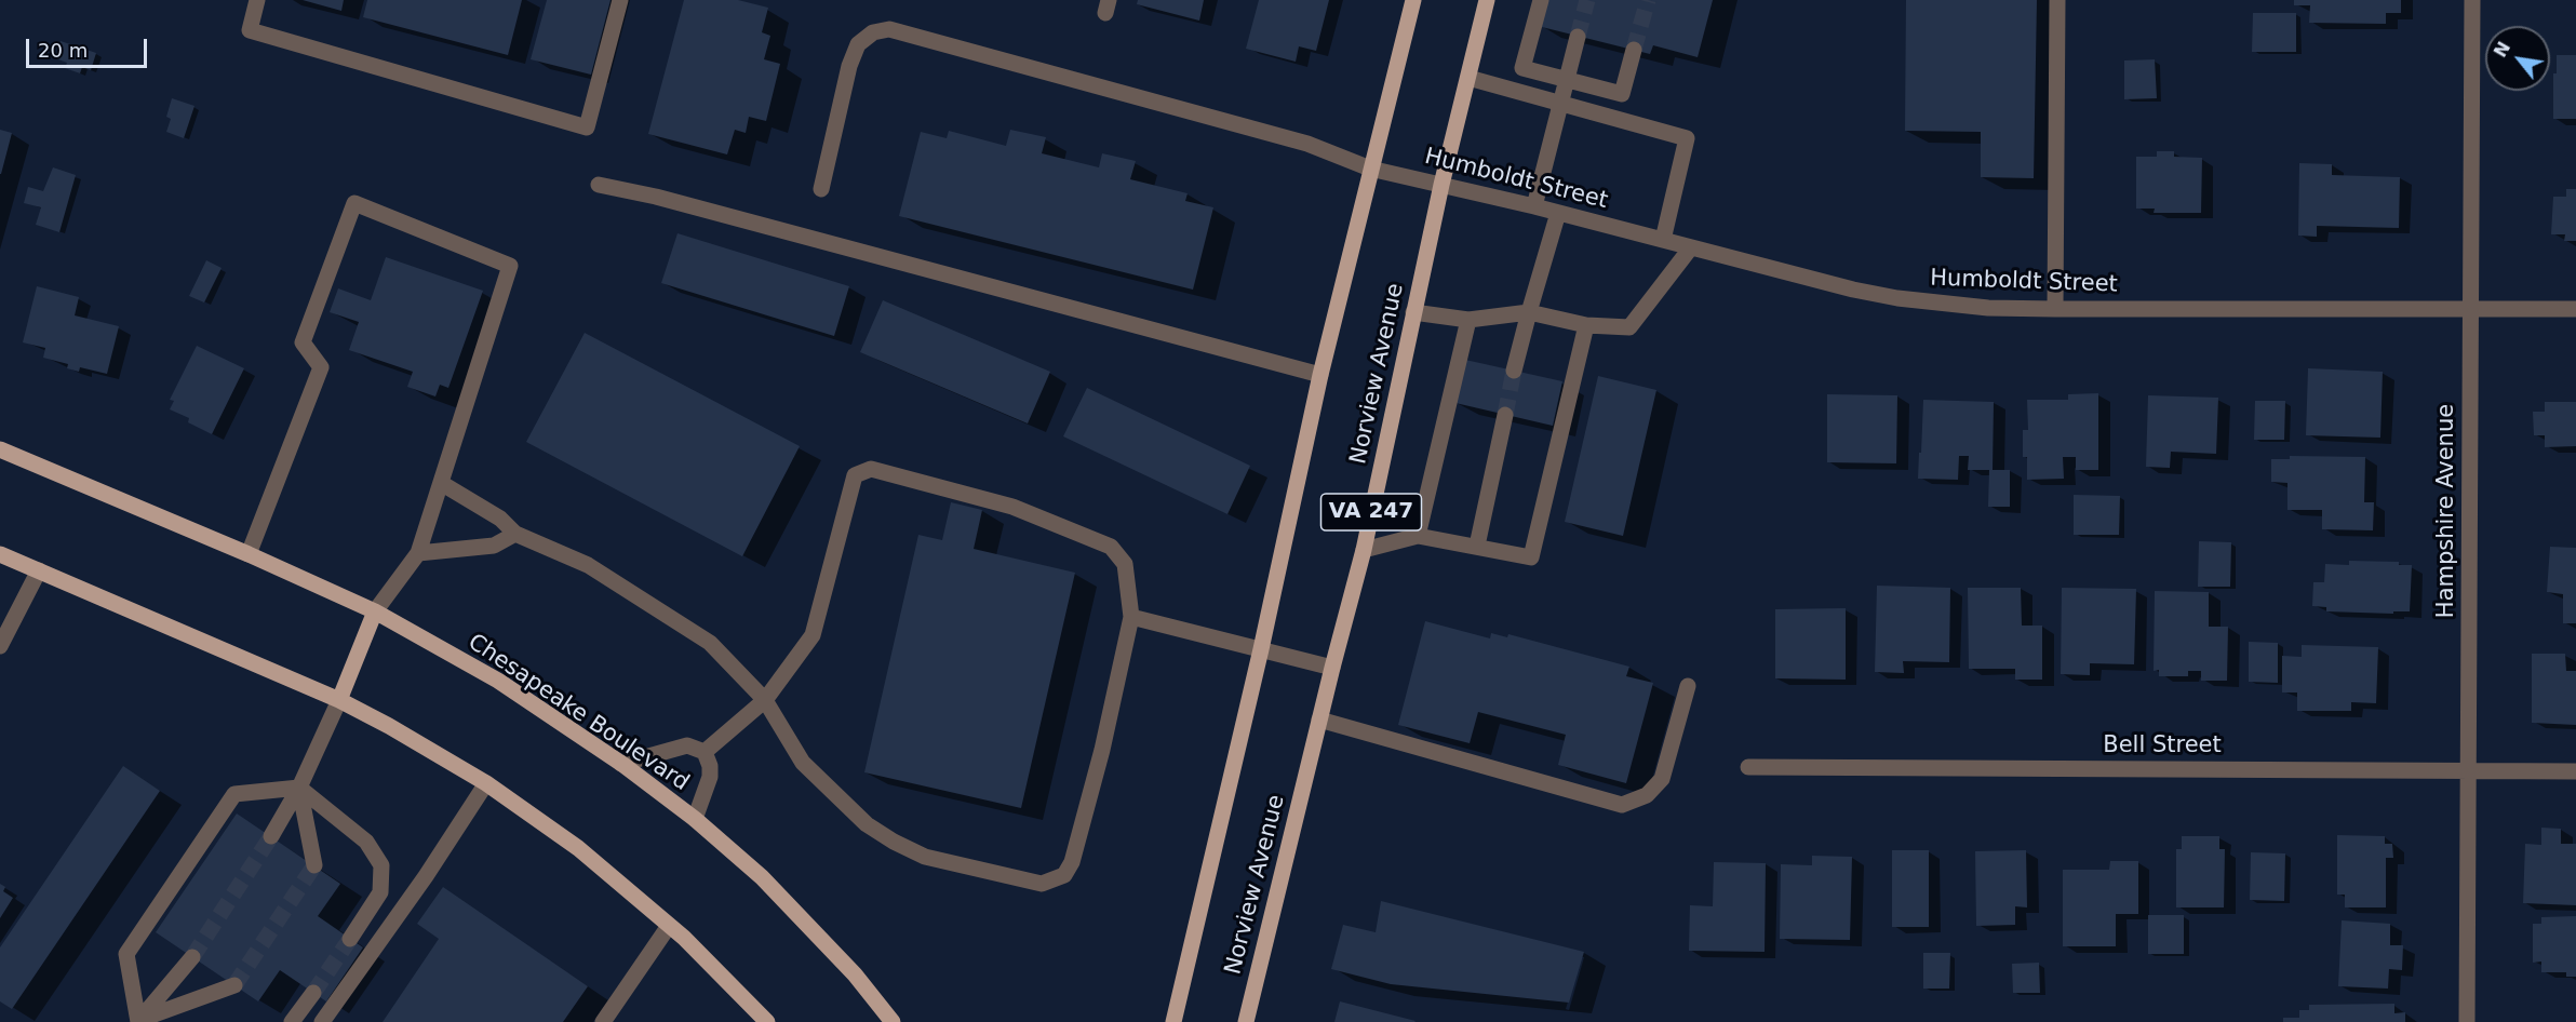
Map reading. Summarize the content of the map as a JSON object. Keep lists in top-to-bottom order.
{
  "streets": {
    "main road": ["Norview Avenue", "VA 247", "Chesapeake Boulevard"],
    "street": ["Humboldt Street", "Hampshire Avenue", "Bell Street"]
  },
  "crossings": [
    ["Humboldt Street", "Norview Avenue"],
    ["Humboldt Street", "Hampshire Avenue"],
    ["Humboldt Street", "VA 247"],
    ["Hampshire Avenue", "Bell Street"]
  ],
  "scale_bar": "20 m",
  "north": "top left"
}
